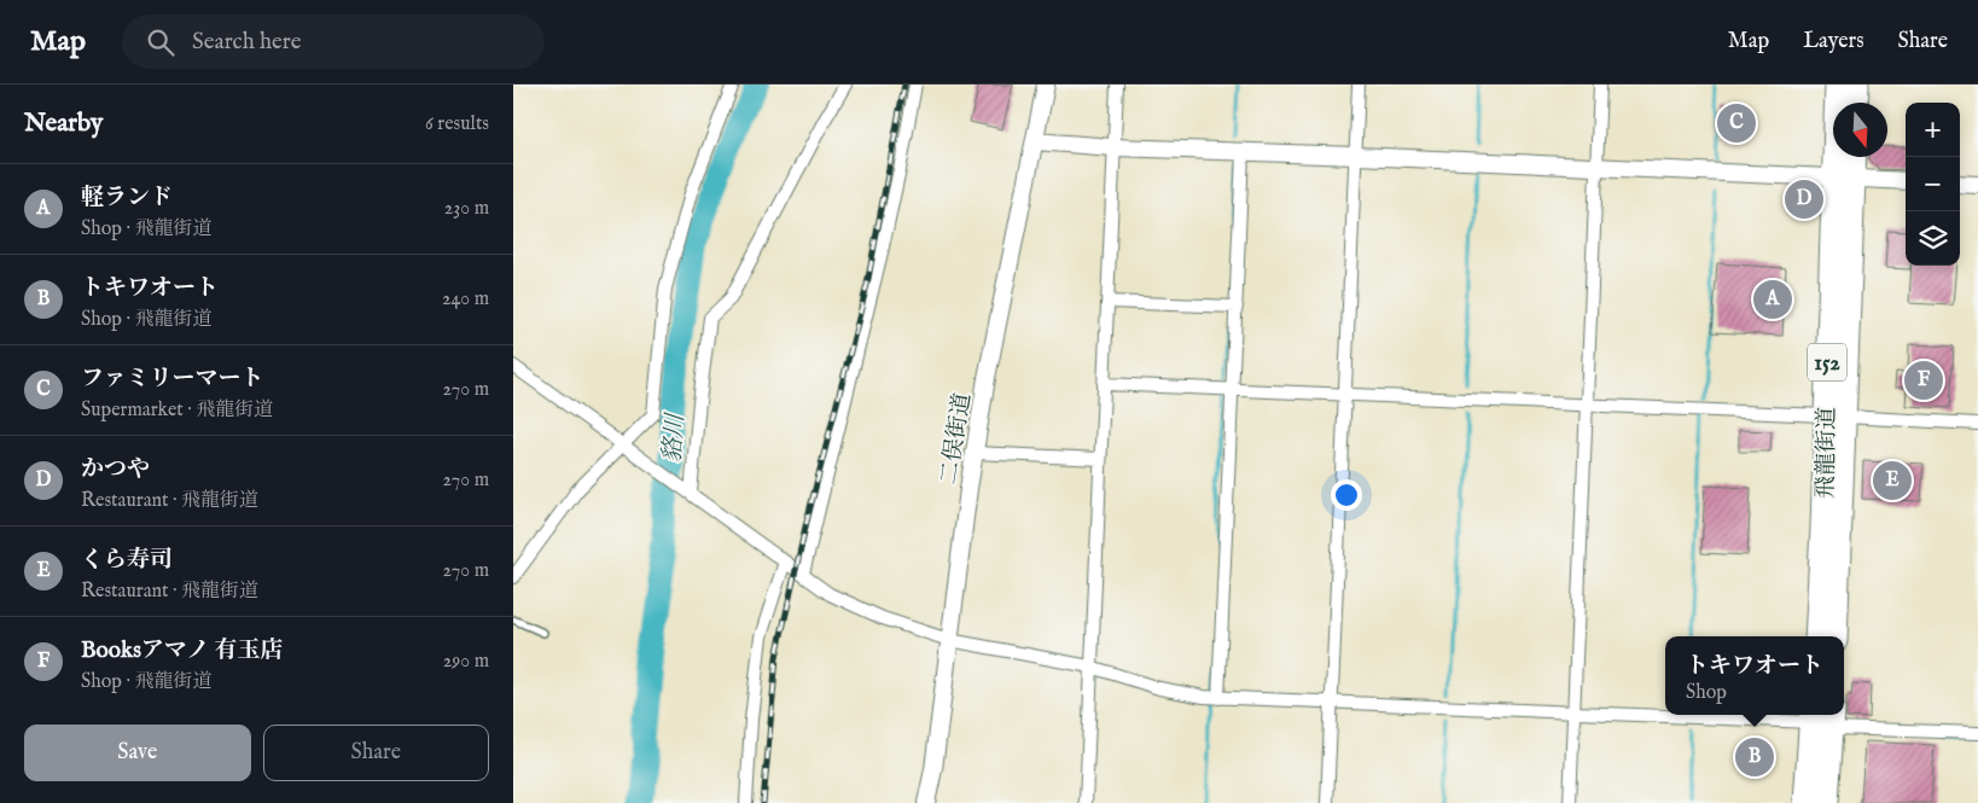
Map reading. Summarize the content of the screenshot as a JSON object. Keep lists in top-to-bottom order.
{
  "streets": {
    "highway": ["152", "飛龍街道"],
    "street": ["二俣街道"]
  },
  "water": ["貉川"],
  "north": "bottom",
  "page": {
    "header": "Map",
    "search": "Search here",
    "nav": ["Map", "Layers", "Share"],
    "heading": ["Nearby", "6 results"],
    "pins": [
      "C",
      "D",
      "A",
      "F",
      "E",
      "B"
    ],
    "map_buttons": ["+", "−"],
    "list": [
      {
        "mark": "A",
        "name": "軽ランド",
        "note": "Shop · 飛龍街道",
        "value": "230 m"
      },
      {
        "mark": "B",
        "name": "トキワオート",
        "note": "Shop · 飛龍街道",
        "value": "240 m"
      },
      {
        "mark": "C",
        "name": "ファミリーマート",
        "note": "Supermarket · 飛龍街道",
        "value": "270 m"
      },
      {
        "mark": "D",
        "name": "かつや",
        "note": "Restaurant · 飛龍街道",
        "value": "270 m"
      },
      {
        "mark": "E",
        "name": "くら寿司",
        "note": "Restaurant · 飛龍街道",
        "value": "270 m"
      },
      {
        "mark": "F",
        "name": "Booksアマノ 有玉店",
        "note": "Shop · 飛龍街道",
        "value": "290 m"
      }
    ],
    "popup": ["トキワオート", "Shop"],
    "buttons": ["Save", "Share"]
  }
}
